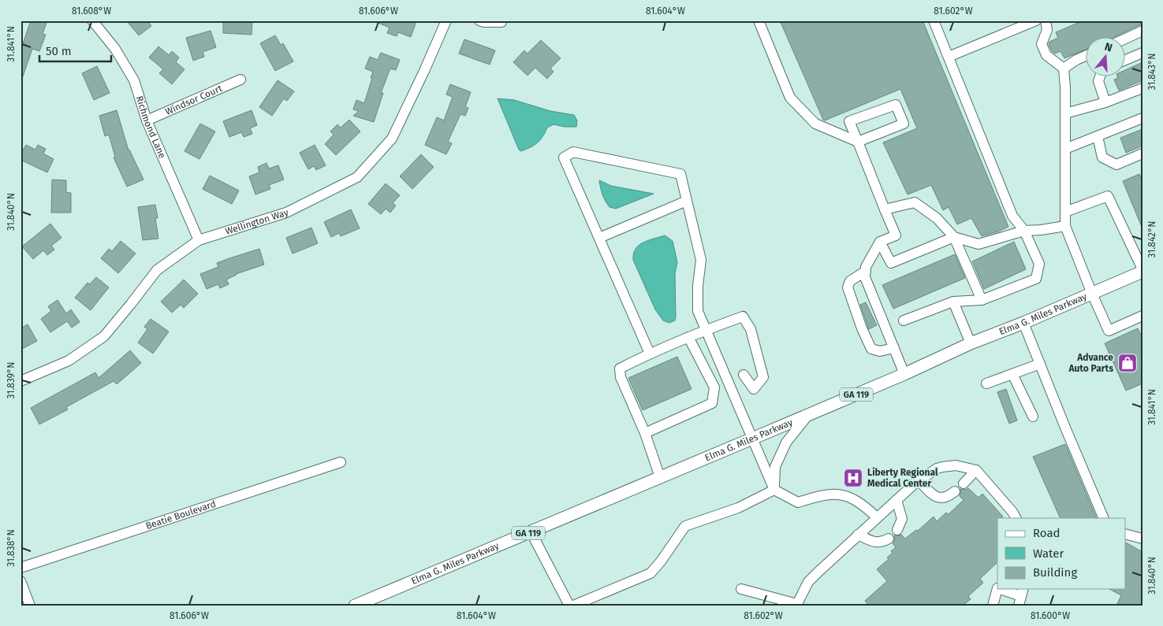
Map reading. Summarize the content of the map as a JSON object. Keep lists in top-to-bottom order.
{
  "streets": {
    "main road": ["Elma G. Miles Parkway", "GA 119"],
    "street": [
      "Windsor Court",
      "Richmond Lane",
      "Wellington Way",
      "Beatie Boulevard"
    ]
  },
  "crossings": [
    ["Windsor Court", "Richmond Lane"],
    ["Richmond Lane", "Wellington Way"]
  ],
  "places": {
    "shop": ["Advance Auto Parts"],
    "hospital": ["Liberty Regional Medical Center"]
  },
  "legend": ["Road", "Water", "Building"],
  "scale_bar": "50 m",
  "north": "top",
  "coordinates": [
    "81.608°W",
    "81.606°W",
    "81.604°W",
    "81.602°W",
    "31.841°N",
    "31.843°N",
    "31.840°N",
    "31.842°N",
    "31.839°N",
    "31.838°N",
    "81.600°W"
  ]
}
